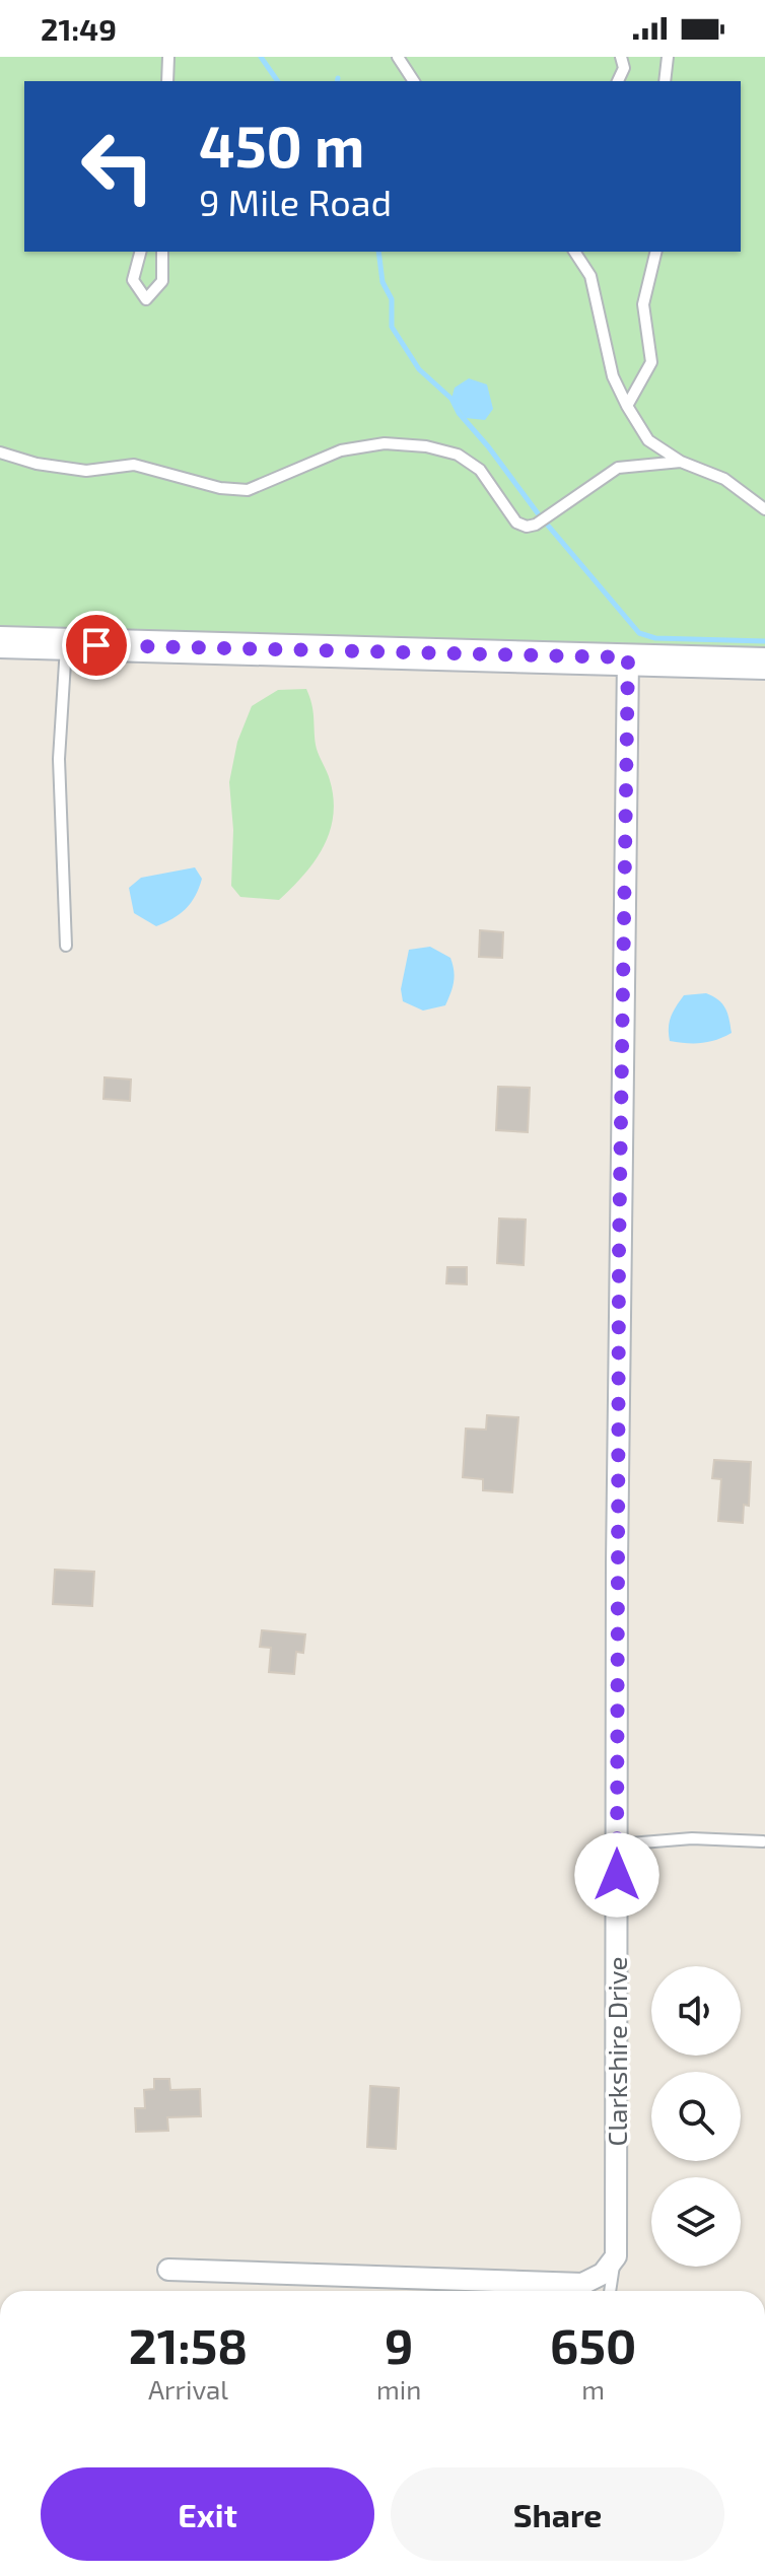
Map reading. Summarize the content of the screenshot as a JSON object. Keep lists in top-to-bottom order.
{
  "streets": {
    "street": ["Clarkshire Drive"]
  },
  "page": {
    "status": "21:49",
    "turn": ["450 m", "9 Mile Road"],
    "eta": [
      "21:58",
      "Arrival",
      "9",
      "min",
      "650",
      "m"
    ],
    "buttons": ["Exit", "Share"]
  }
}
